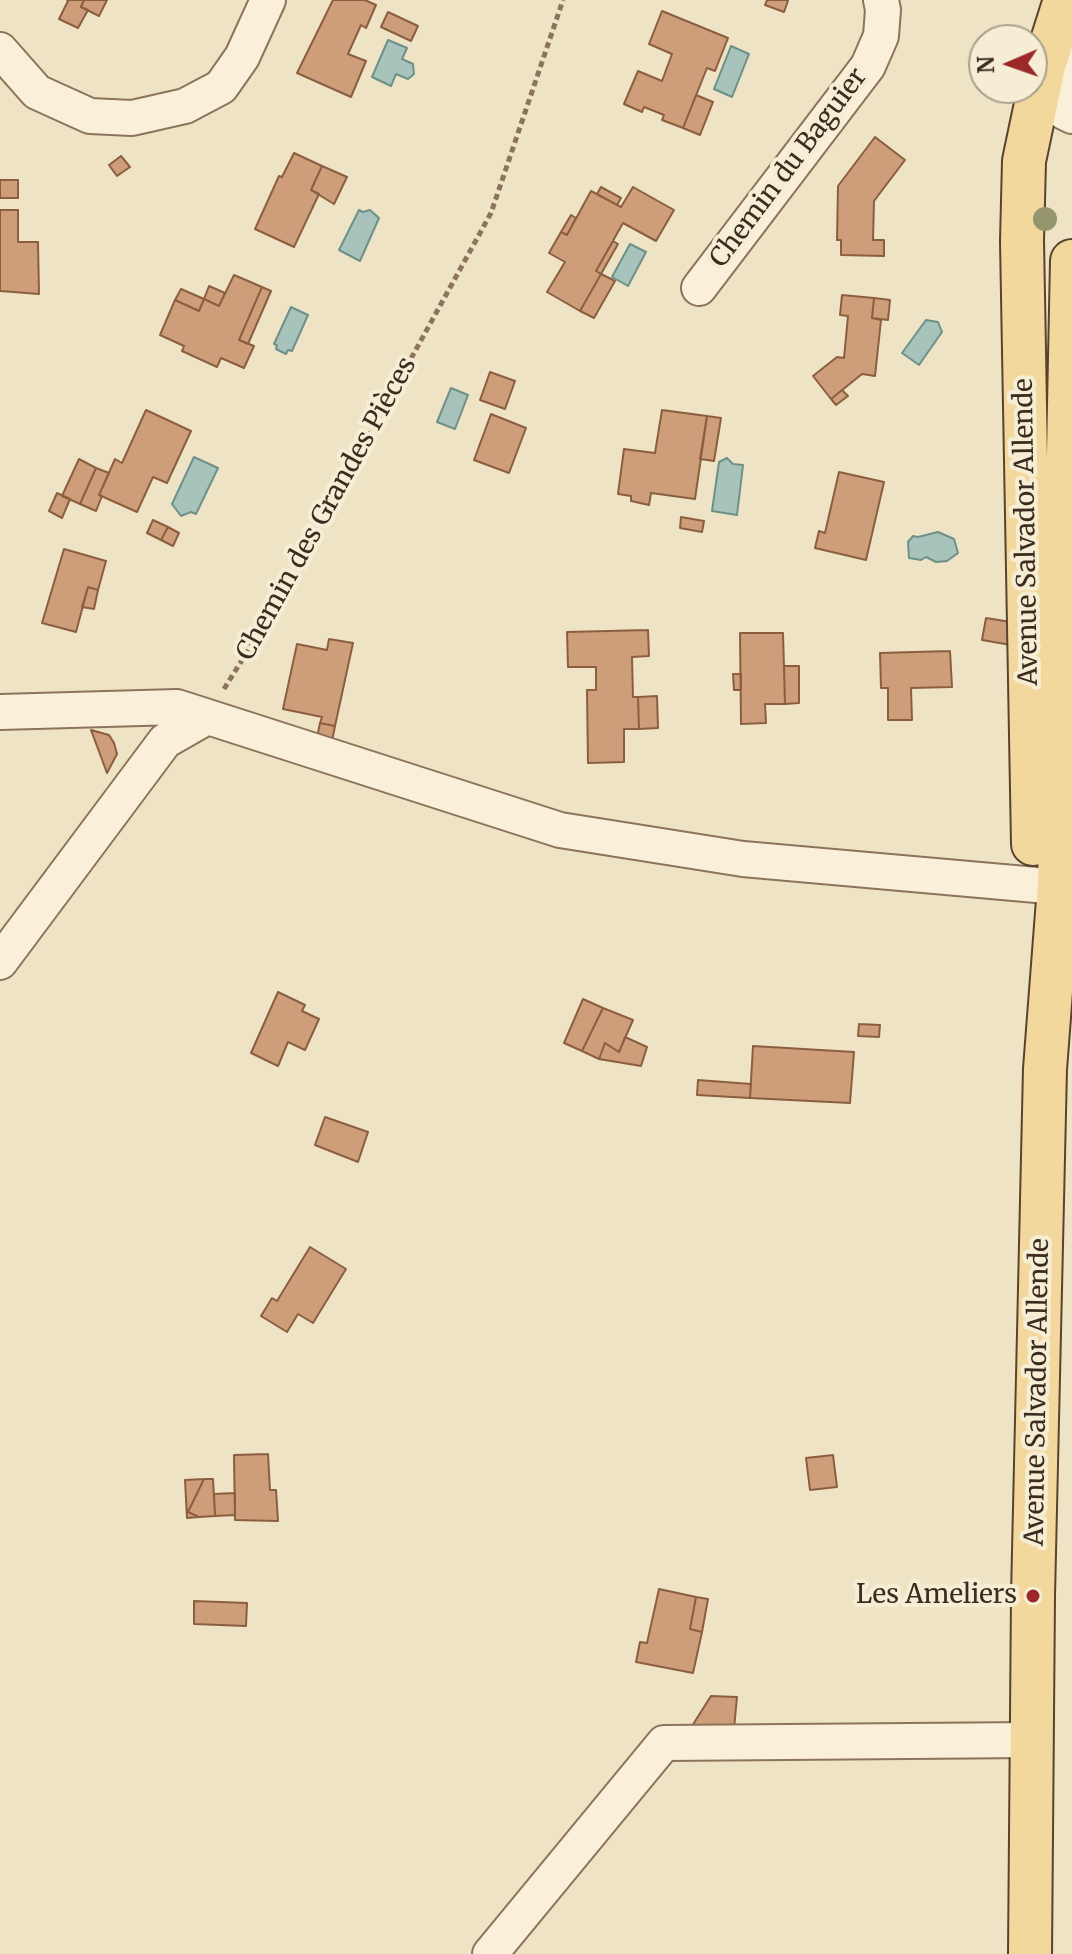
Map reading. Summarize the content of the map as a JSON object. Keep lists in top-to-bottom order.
{
  "streets": {
    "main road": ["Avenue Salvador Allende"],
    "street": ["Chemin du Baguier"],
    "path": ["Chemin des Grandes Pièces"]
  },
  "places": ["Les Ameliers"],
  "north": "left"
}
